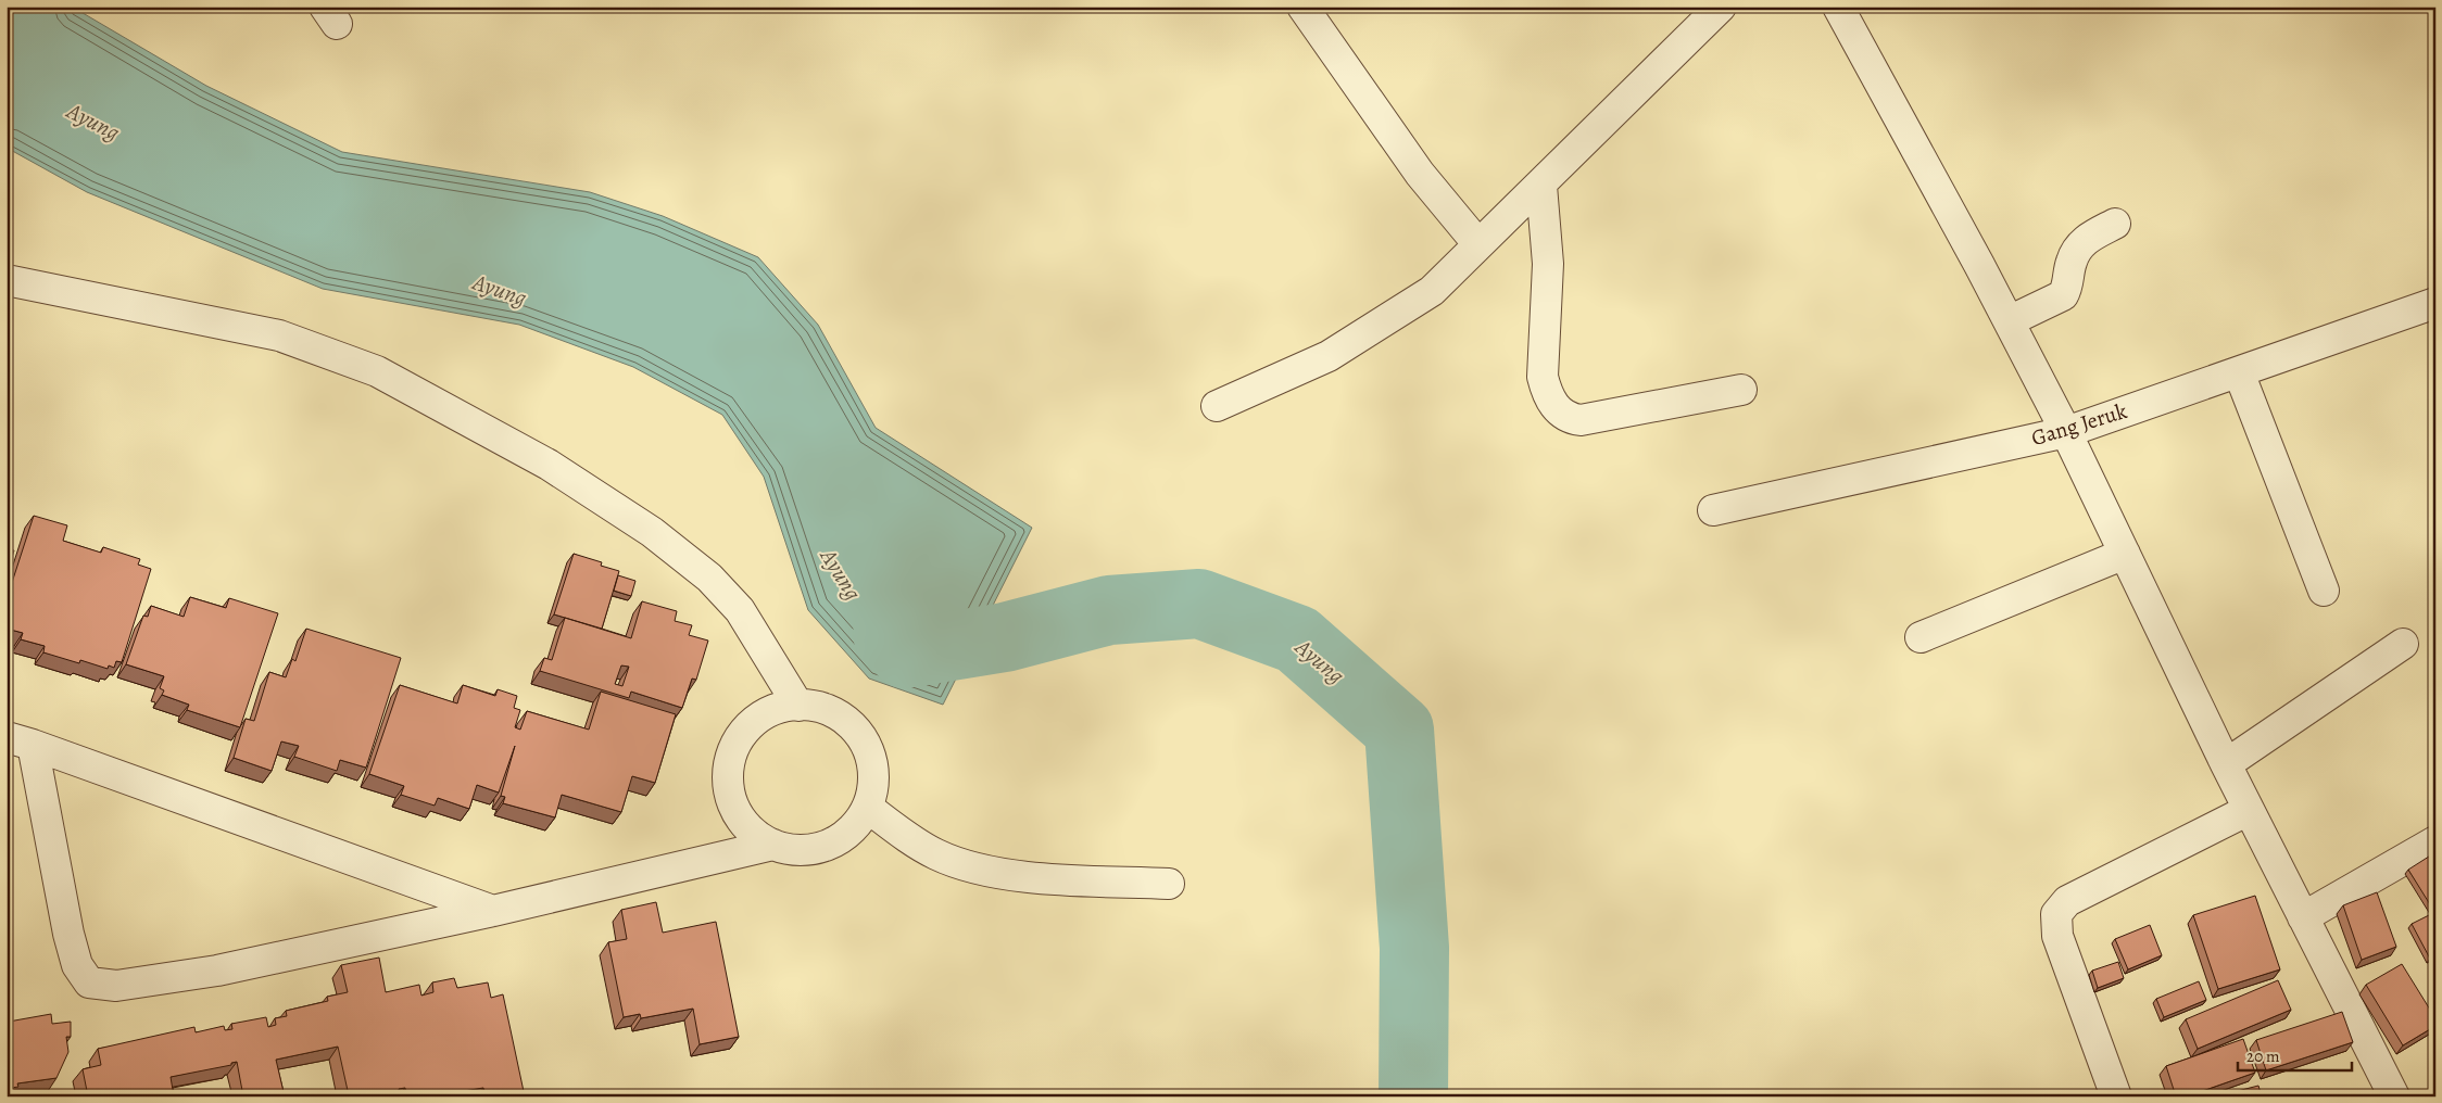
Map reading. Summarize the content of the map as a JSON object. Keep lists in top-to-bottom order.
{
  "streets": {
    "street": ["Gang Jeruk"]
  },
  "water": ["Ayung"],
  "scale_bar": "20 m"
}
